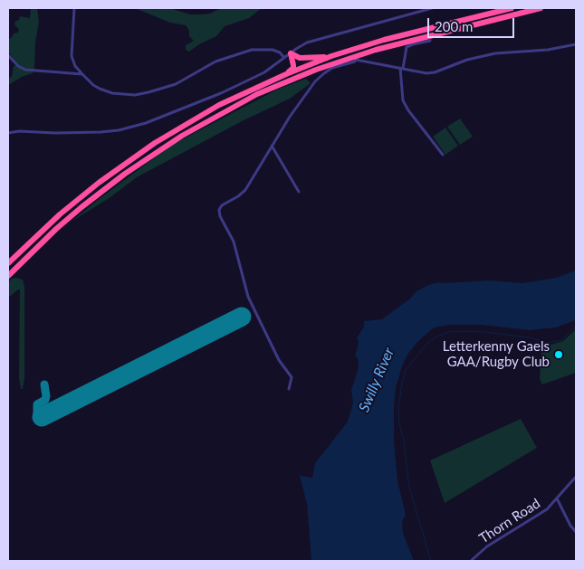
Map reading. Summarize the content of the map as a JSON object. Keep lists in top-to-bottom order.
{
  "streets": {
    "street": ["Thorn Road"]
  },
  "water": ["Swilly River"],
  "places": ["Letterkenny Gaels GAA/Rugby Club"],
  "scale_bar": "200 m"
}
